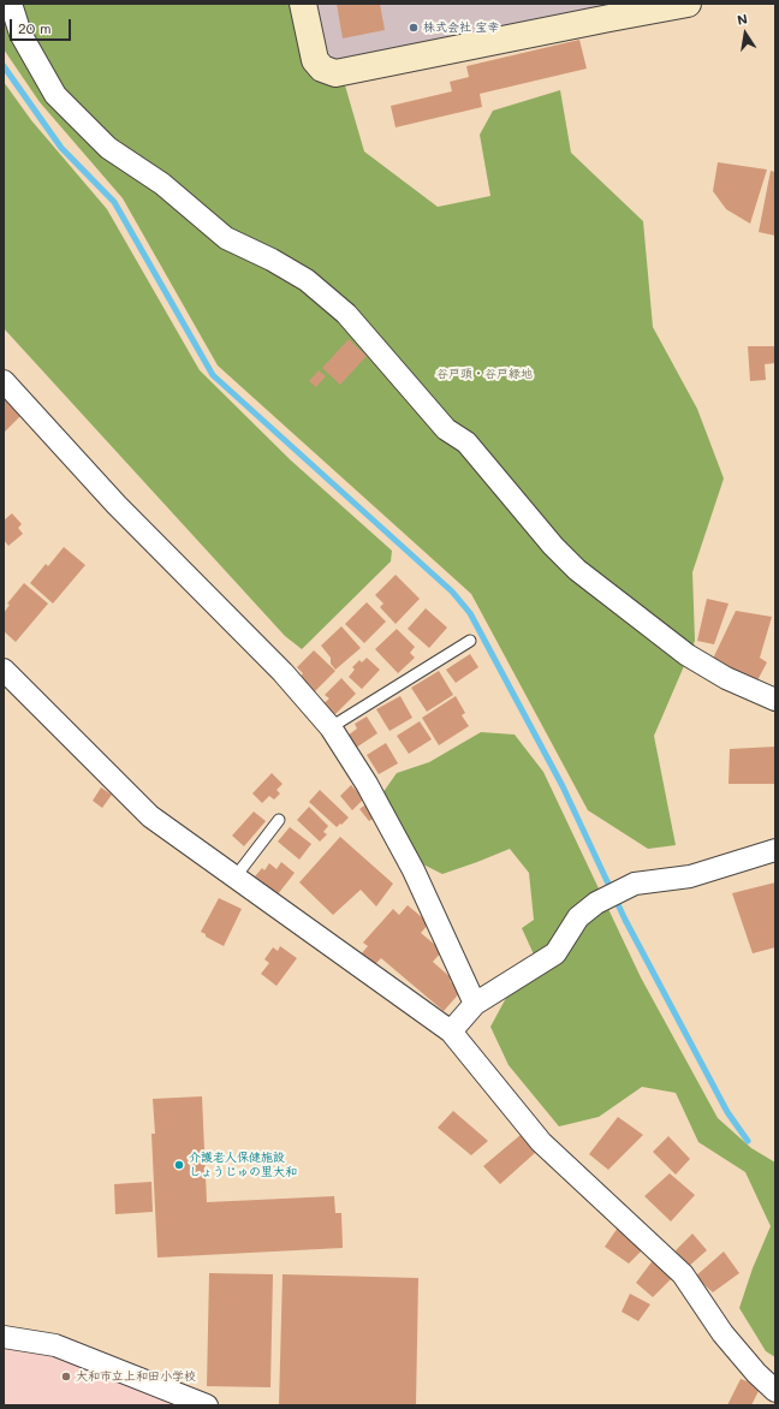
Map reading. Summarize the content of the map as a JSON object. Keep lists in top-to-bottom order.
{
  "parks": ["谷戸頭・谷戸緑地"],
  "places": ["株式会社 宝幸", "介護老人保健施設 しょうじゅの里大和", "大和市立上和田小学校"],
  "scale_bar": "20 m",
  "north": "top"
}
